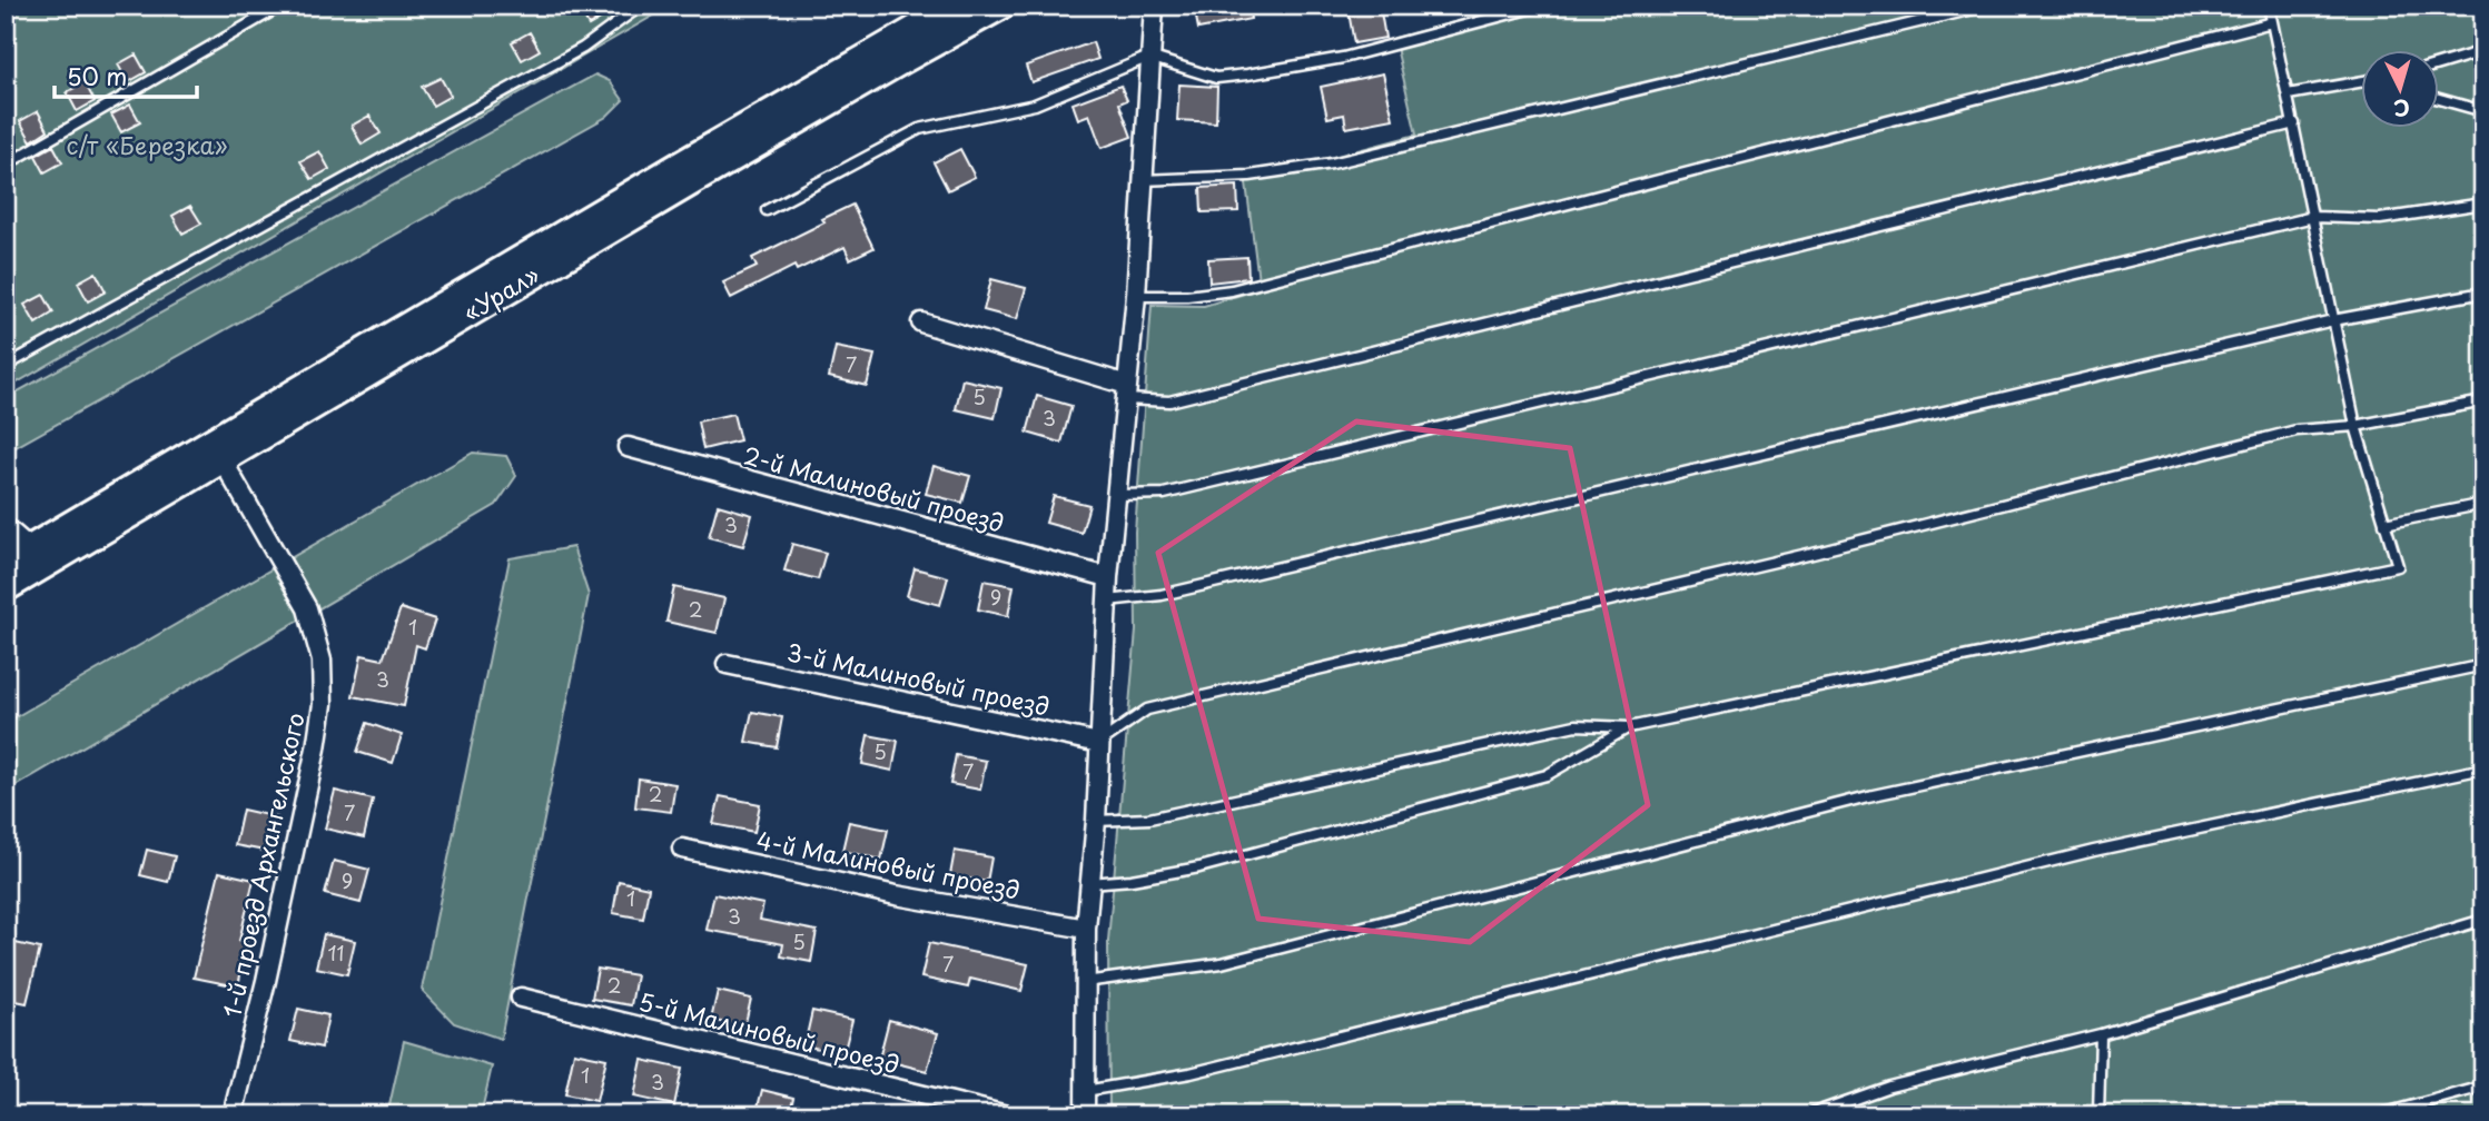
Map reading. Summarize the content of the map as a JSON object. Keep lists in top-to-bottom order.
{
  "streets": {
    "highway": ["«Урал»"],
    "street": [
      "2-й Малиновый проезд",
      "3-й Малиновый проезд",
      "1-й проезд Архангельского",
      "4-й Малиновый проезд",
      "5-й Малиновый проезд"
    ]
  },
  "crossings": [
    ["«Урал»", "1-й проезд Архангельского"]
  ],
  "parks": ["с/т «Березка»"],
  "house_numbers": [
    "7",
    "5",
    "3",
    "3",
    "9",
    "2",
    "1",
    "3",
    "5",
    "7",
    "2",
    "7",
    "9",
    "1",
    "3",
    "5",
    "11",
    "7",
    "2",
    "1",
    "3"
  ],
  "scale_bar": "50 m",
  "north": "bottom"
}
